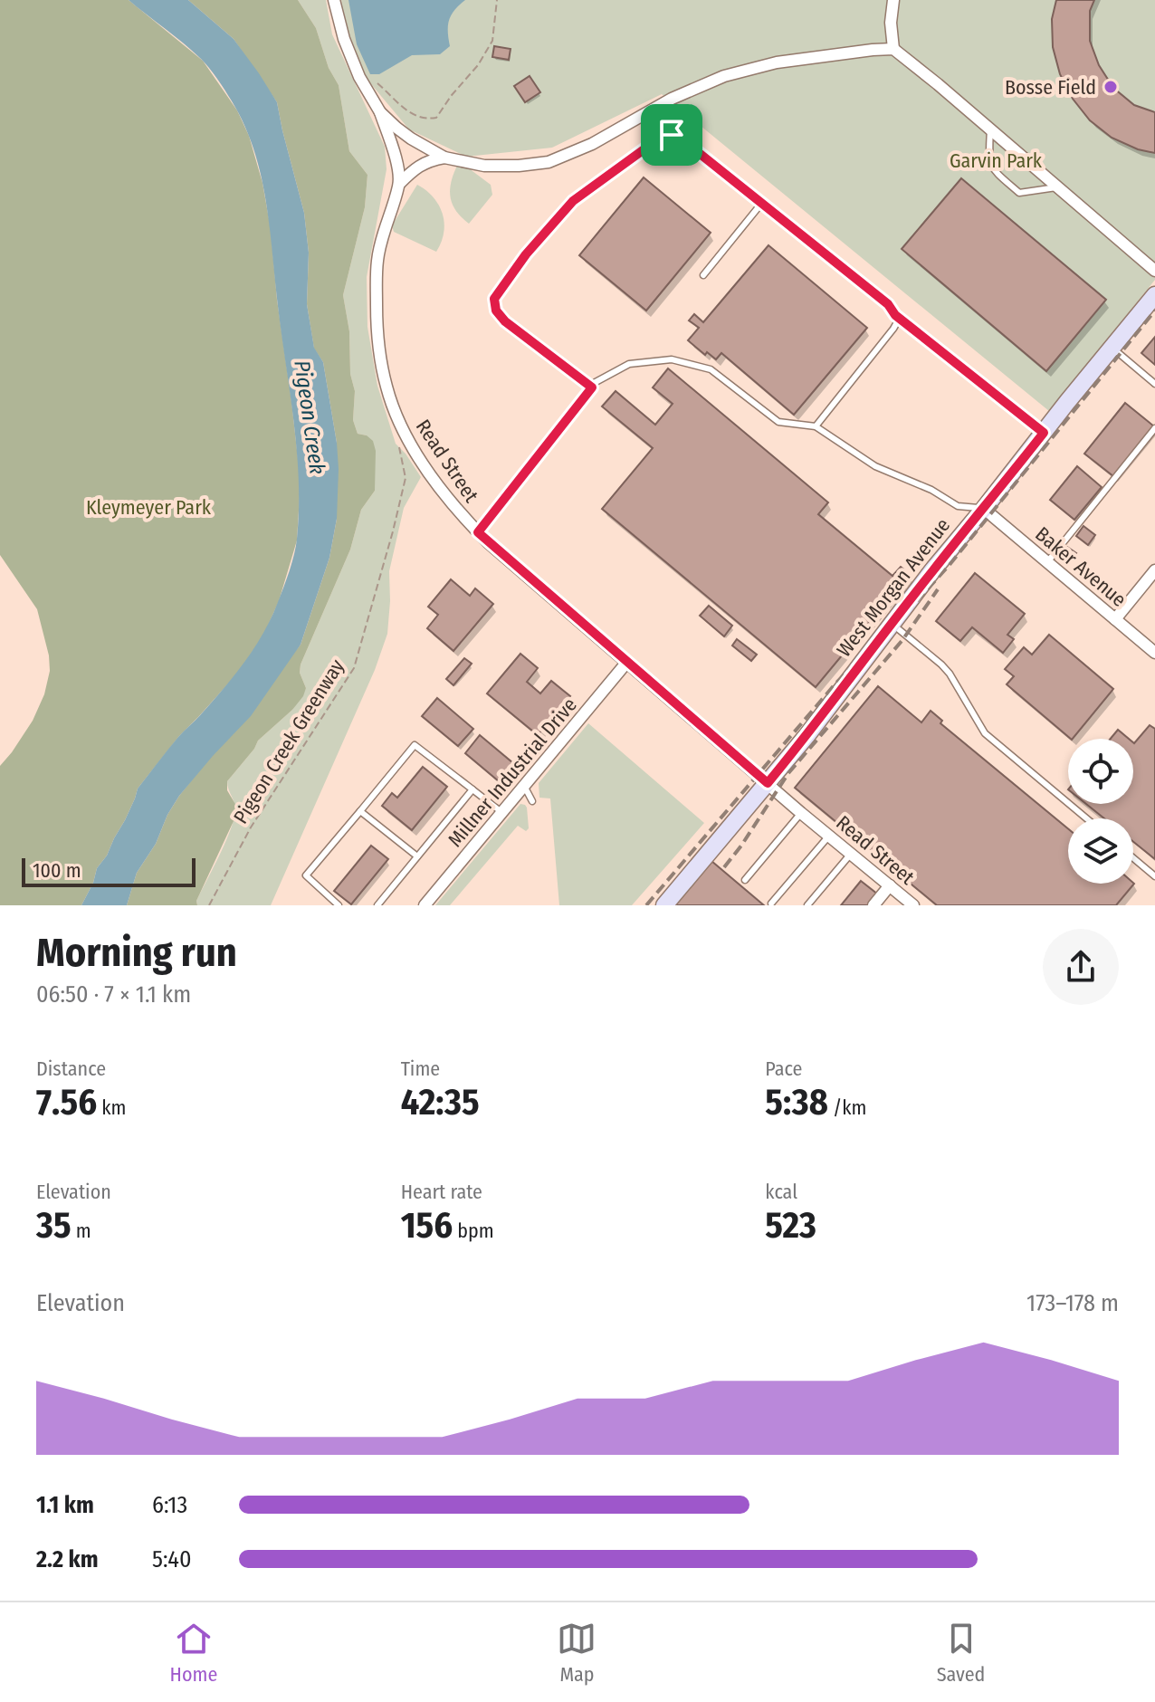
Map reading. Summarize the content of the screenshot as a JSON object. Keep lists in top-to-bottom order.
{
  "streets": {
    "street": [
      "Read Street",
      "Baker Avenue",
      "West Morgan Avenue",
      "Millner Industrial Drive"
    ],
    "path": ["Pigeon Creek Greenway"]
  },
  "crossings": [
    ["Read Street", "West Morgan Avenue"],
    ["Read Street", "Millner Industrial Drive"],
    ["Baker Avenue", "West Morgan Avenue"]
  ],
  "water": ["Pigeon Creek"],
  "parks": ["Garvin Park", "Kleymeyer Park"],
  "places": ["Bosse Field"],
  "scale_bar": "100 m",
  "page": {
    "scale": "100 m",
    "heading": ["Morning run", "06:50 · 7 × 1.1 km"],
    "stats": [
      ["Distance", "7.56 km"],
      ["Time", "42:35"],
      ["Pace", "5:38 /km"],
      ["Elevation", "35 m"],
      ["Heart rate", "156 bpm"],
      ["kcal", "523"]
    ],
    "chart": ["Elevation", "173–178 m"],
    "list": [
      {
        "name": "1.1 km",
        "note": "6:13"
      },
      {
        "name": "2.2 km",
        "note": "5:40"
      }
    ],
    "tabs": ["Home", "Map", "Saved"]
  }
}
